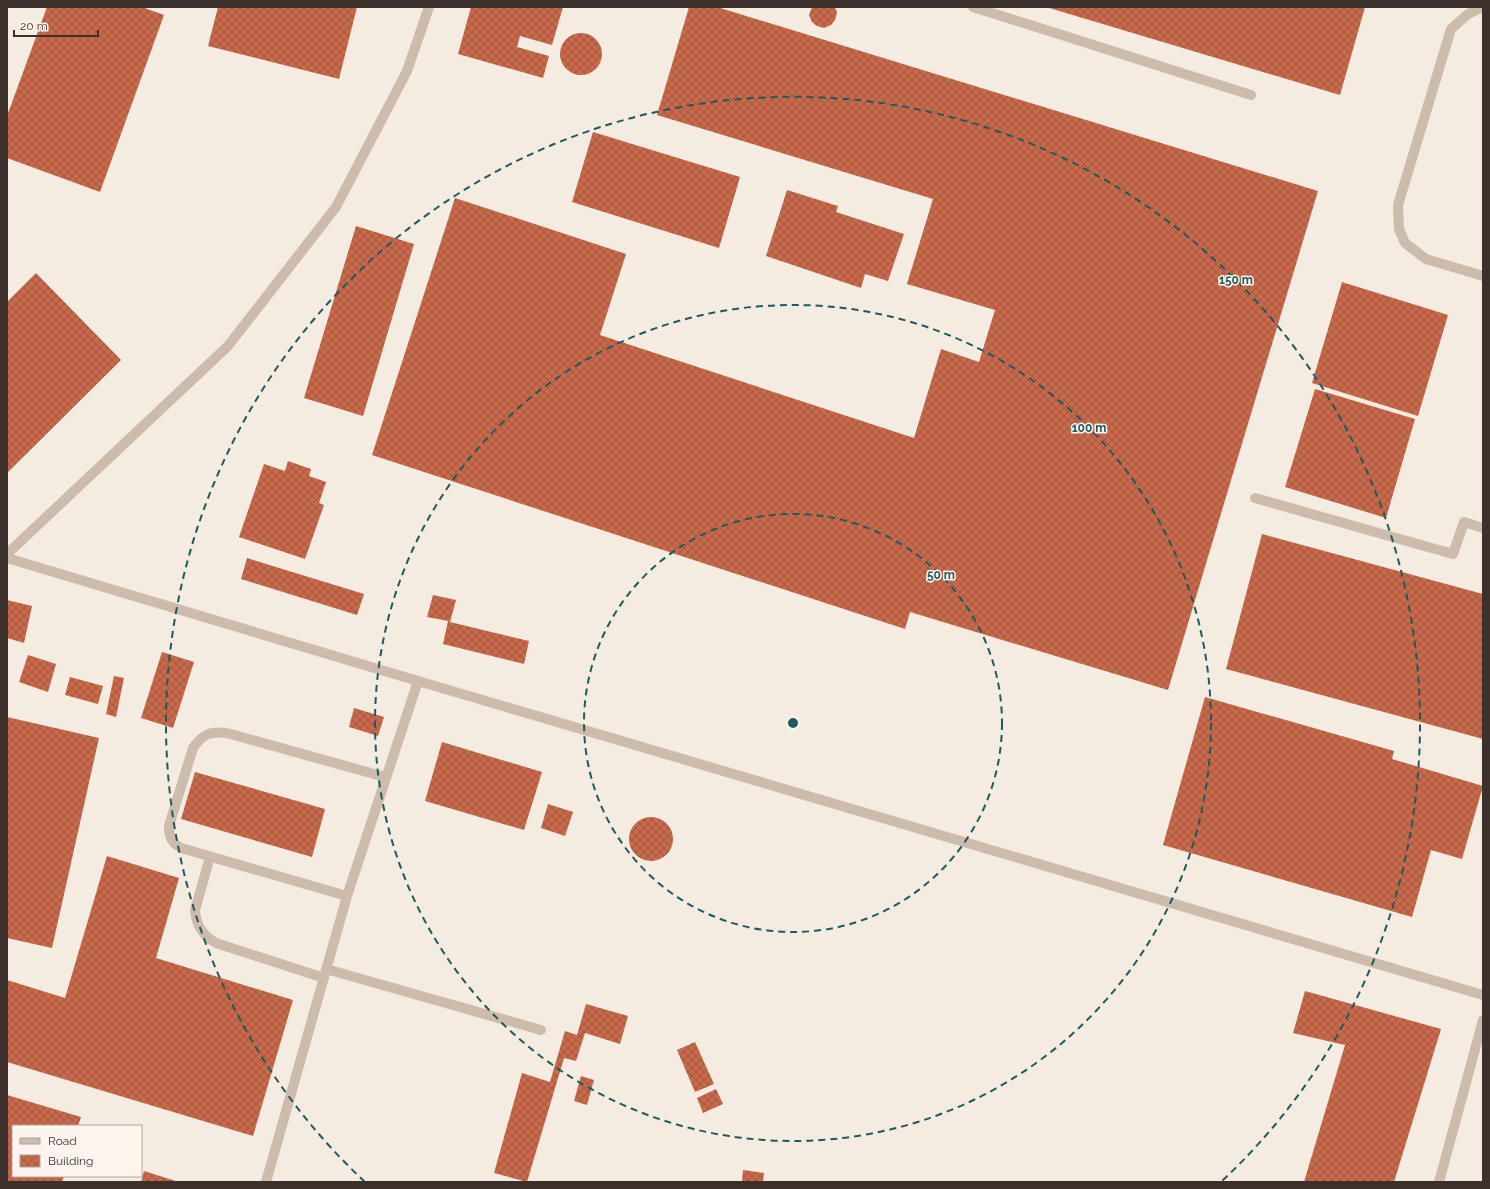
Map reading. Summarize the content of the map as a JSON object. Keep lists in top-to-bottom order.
{
  "legend": ["Road", "Building"],
  "scale_bar": "20 m",
  "rings": ["150 m", "100 m", "50 m"]
}
